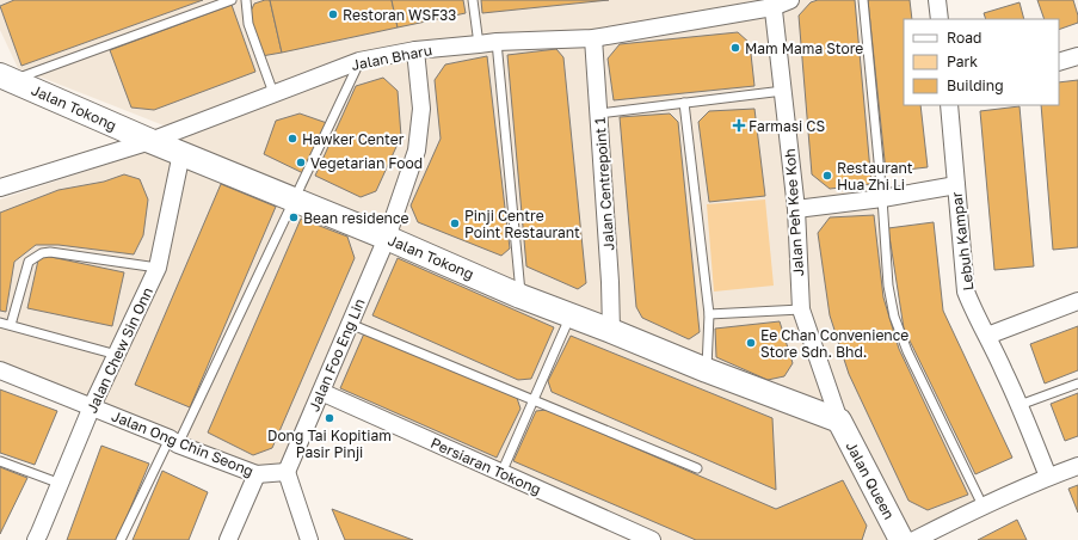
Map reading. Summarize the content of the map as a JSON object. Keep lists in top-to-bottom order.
{
  "streets": {
    "main road": ["Jalan Tokong", "Jalan Queen"],
    "street": [
      "Jalan Bharu",
      "Jalan Centrepoint 1",
      "Jalan Peh Kee Koh",
      "Lebuh Kampar",
      "Jalan Chew Sin Onn",
      "Jalan Foo Eng Lin",
      "Jalan Ong Chin Seong",
      "Persiaran Tokong"
    ]
  },
  "crossings": [
    ["Jalan Bharu", "Jalan Tokong"],
    ["Jalan Bharu", "Jalan Centrepoint 1"],
    ["Jalan Bharu", "Jalan Peh Kee Koh"],
    ["Jalan Bharu", "Jalan Foo Eng Lin"],
    ["Jalan Tokong", "Jalan Centrepoint 1"],
    ["Jalan Tokong", "Jalan Peh Kee Koh"],
    ["Jalan Tokong", "Jalan Chew Sin Onn"],
    ["Jalan Tokong", "Jalan Foo Eng Lin"],
    ["Jalan Tokong", "Jalan Queen"],
    ["Jalan Peh Kee Koh", "Jalan Queen"],
    ["Jalan Chew Sin Onn", "Jalan Ong Chin Seong"],
    ["Jalan Foo Eng Lin", "Jalan Ong Chin Seong"],
    ["Jalan Foo Eng Lin", "Persiaran Tokong"]
  ],
  "places": {
    "other": [
      "Restoran WSF33",
      "Mam Mama Store",
      "Hawker Center",
      "Vegetarian Food",
      "Restaurant Hua Zhi Li",
      "Bean residence",
      "Pinji Centre Point Restaurant",
      "Ee Chan Convenience Store Sdn. Bhd.",
      "Dong Tai Kopitiam Pasir Pinji"
    ],
    "health": ["Farmasi CS"]
  },
  "legend": ["Road", "Park", "Building"]
}
